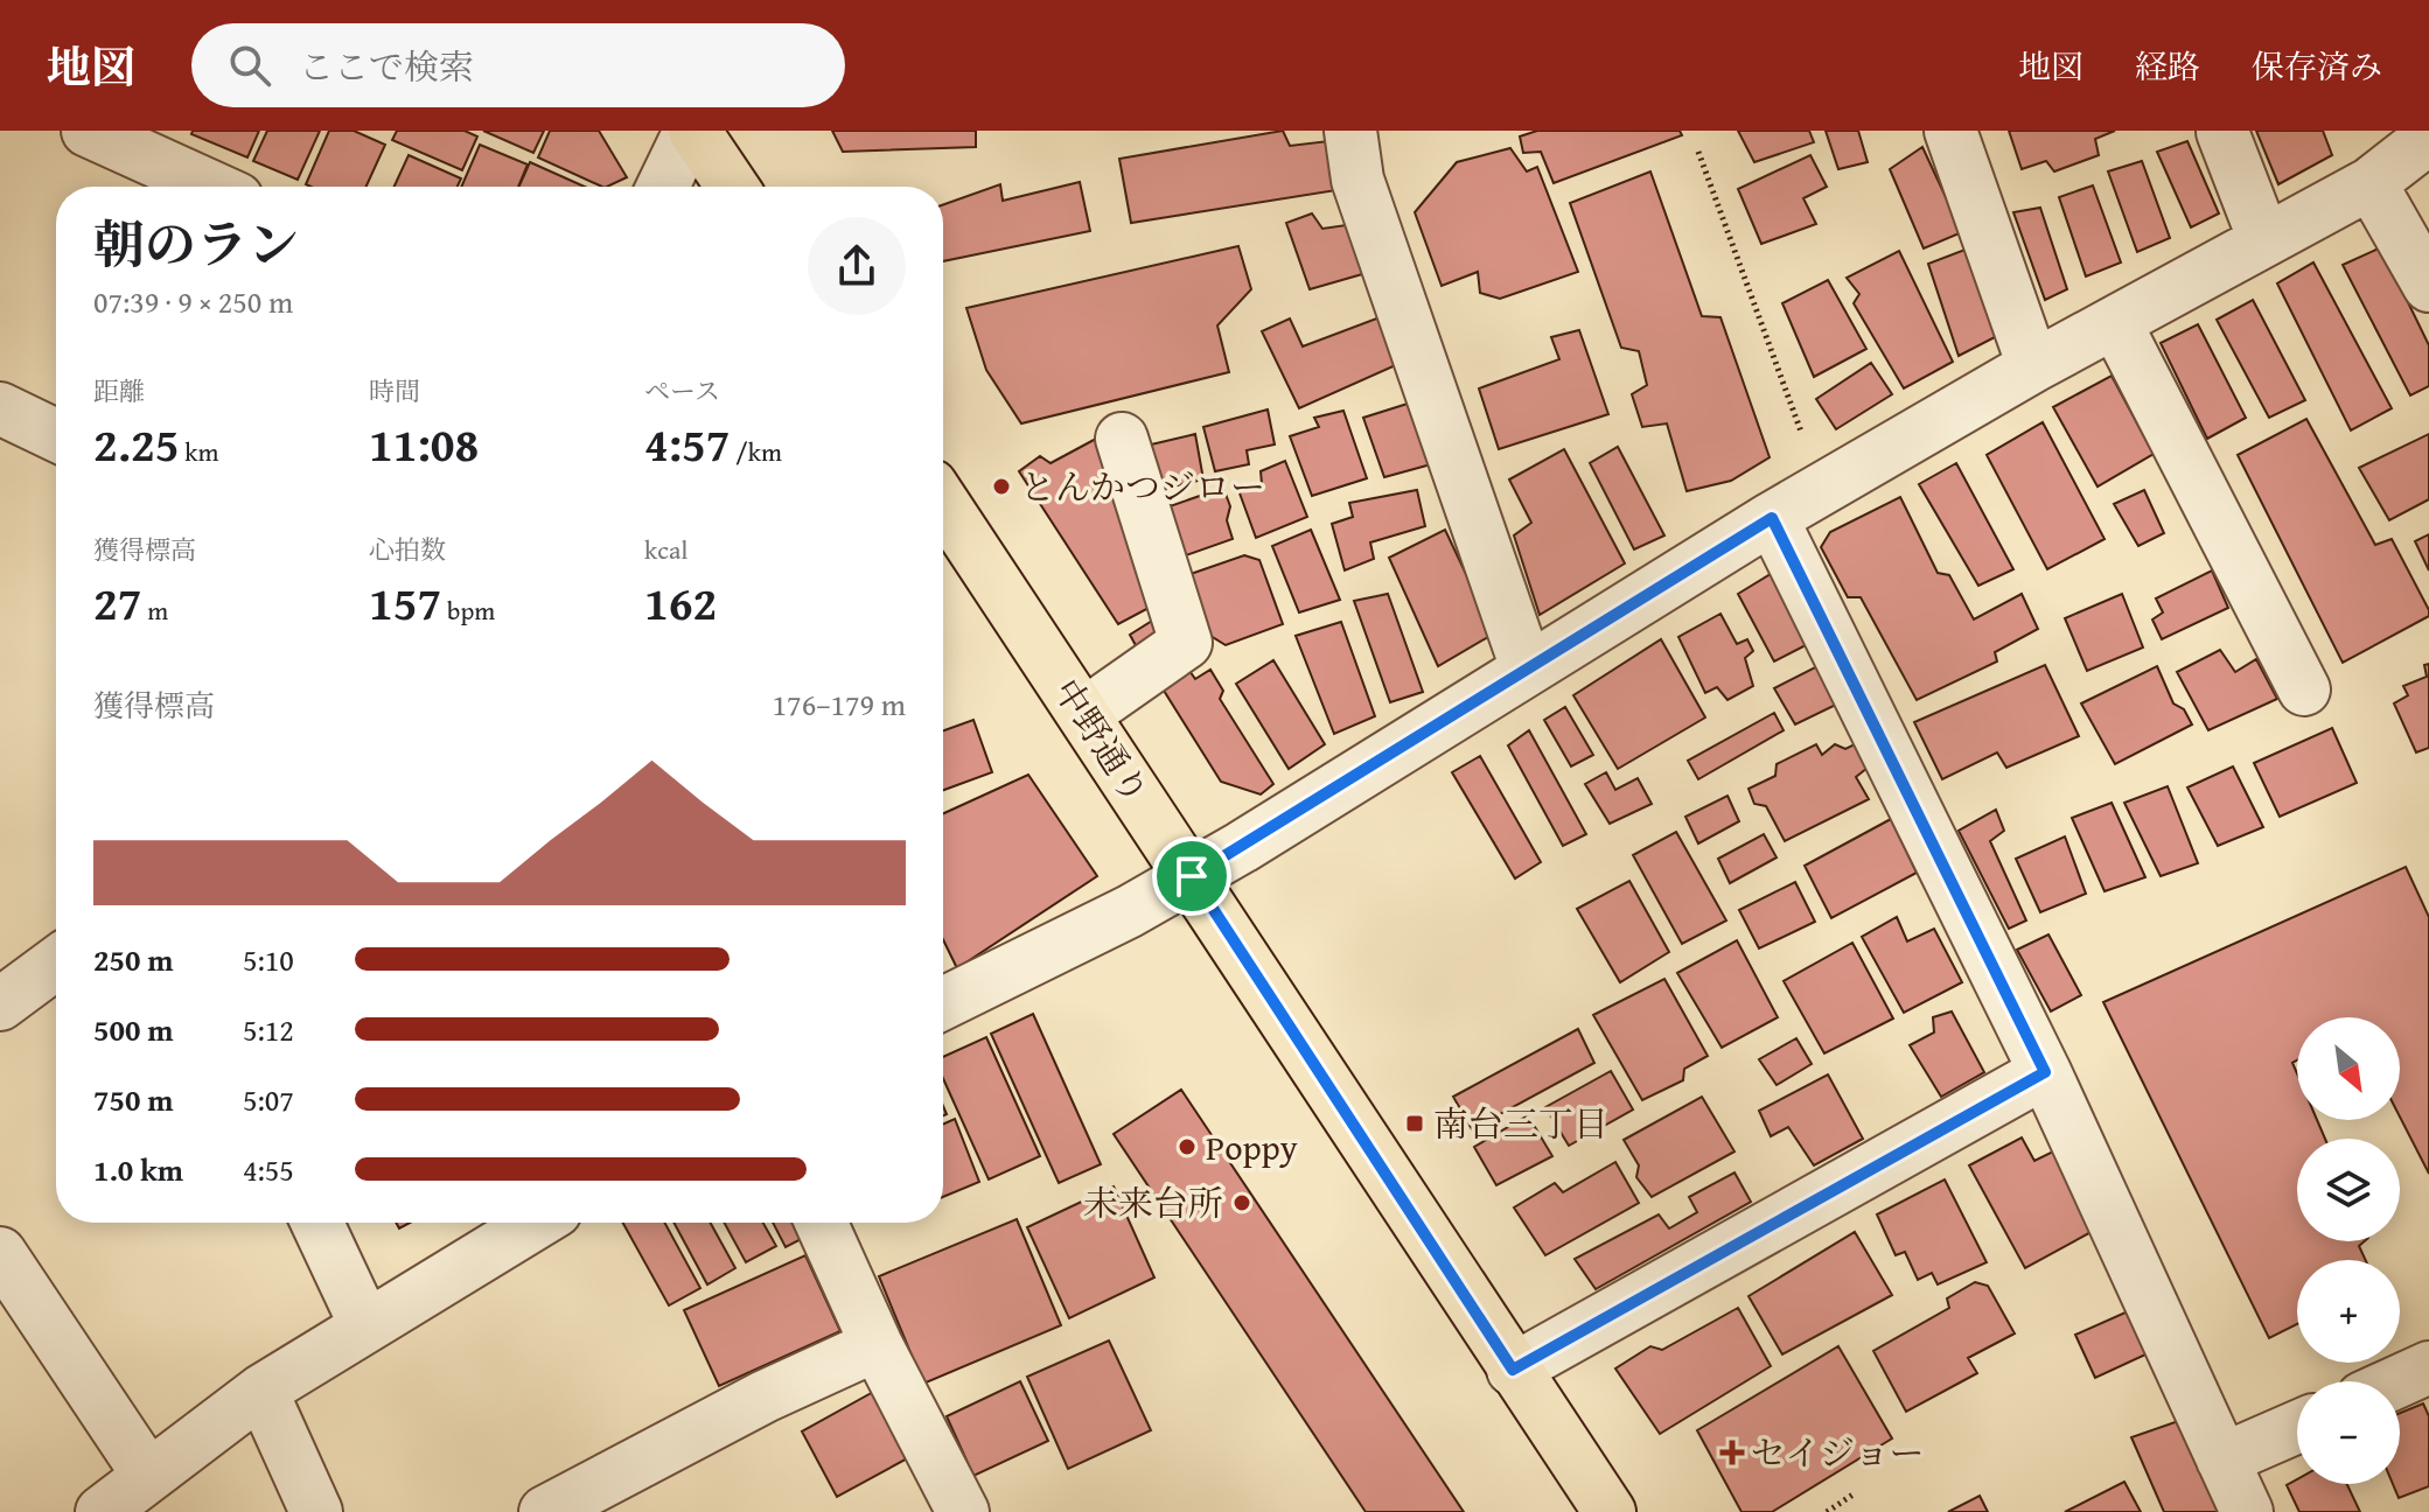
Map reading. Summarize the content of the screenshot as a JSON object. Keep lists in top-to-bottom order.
{
  "streets": {
    "main road": ["中野通り"]
  },
  "places": {
    "other": ["とんかつジロー", "Poppy", "未来台所"],
    "transit": ["南台三丁目"],
    "health": ["セイジョー"]
  },
  "north": "bottom right",
  "page": {
    "header": "地図",
    "search": "ここで検索",
    "nav": ["地図", "経路", "保存済み"],
    "heading": ["朝のラン", "07:39 · 9 × 250 m"],
    "stats": [
      ["距離", "2.25 km"],
      ["時間", "11:08"],
      ["ペース", "4:57 /km"],
      ["獲得標高", "27 m"],
      ["心拍数", "157 bpm"],
      ["kcal", "162"]
    ],
    "chart": ["獲得標高", "176–179 m"],
    "list": [
      {
        "name": "250 m",
        "note": "5:10"
      },
      {
        "name": "500 m",
        "note": "5:12"
      },
      {
        "name": "750 m",
        "note": "5:07"
      },
      {
        "name": "1.0 km",
        "note": "4:55"
      }
    ],
    "map_buttons": ["+", "−"]
  }
}
